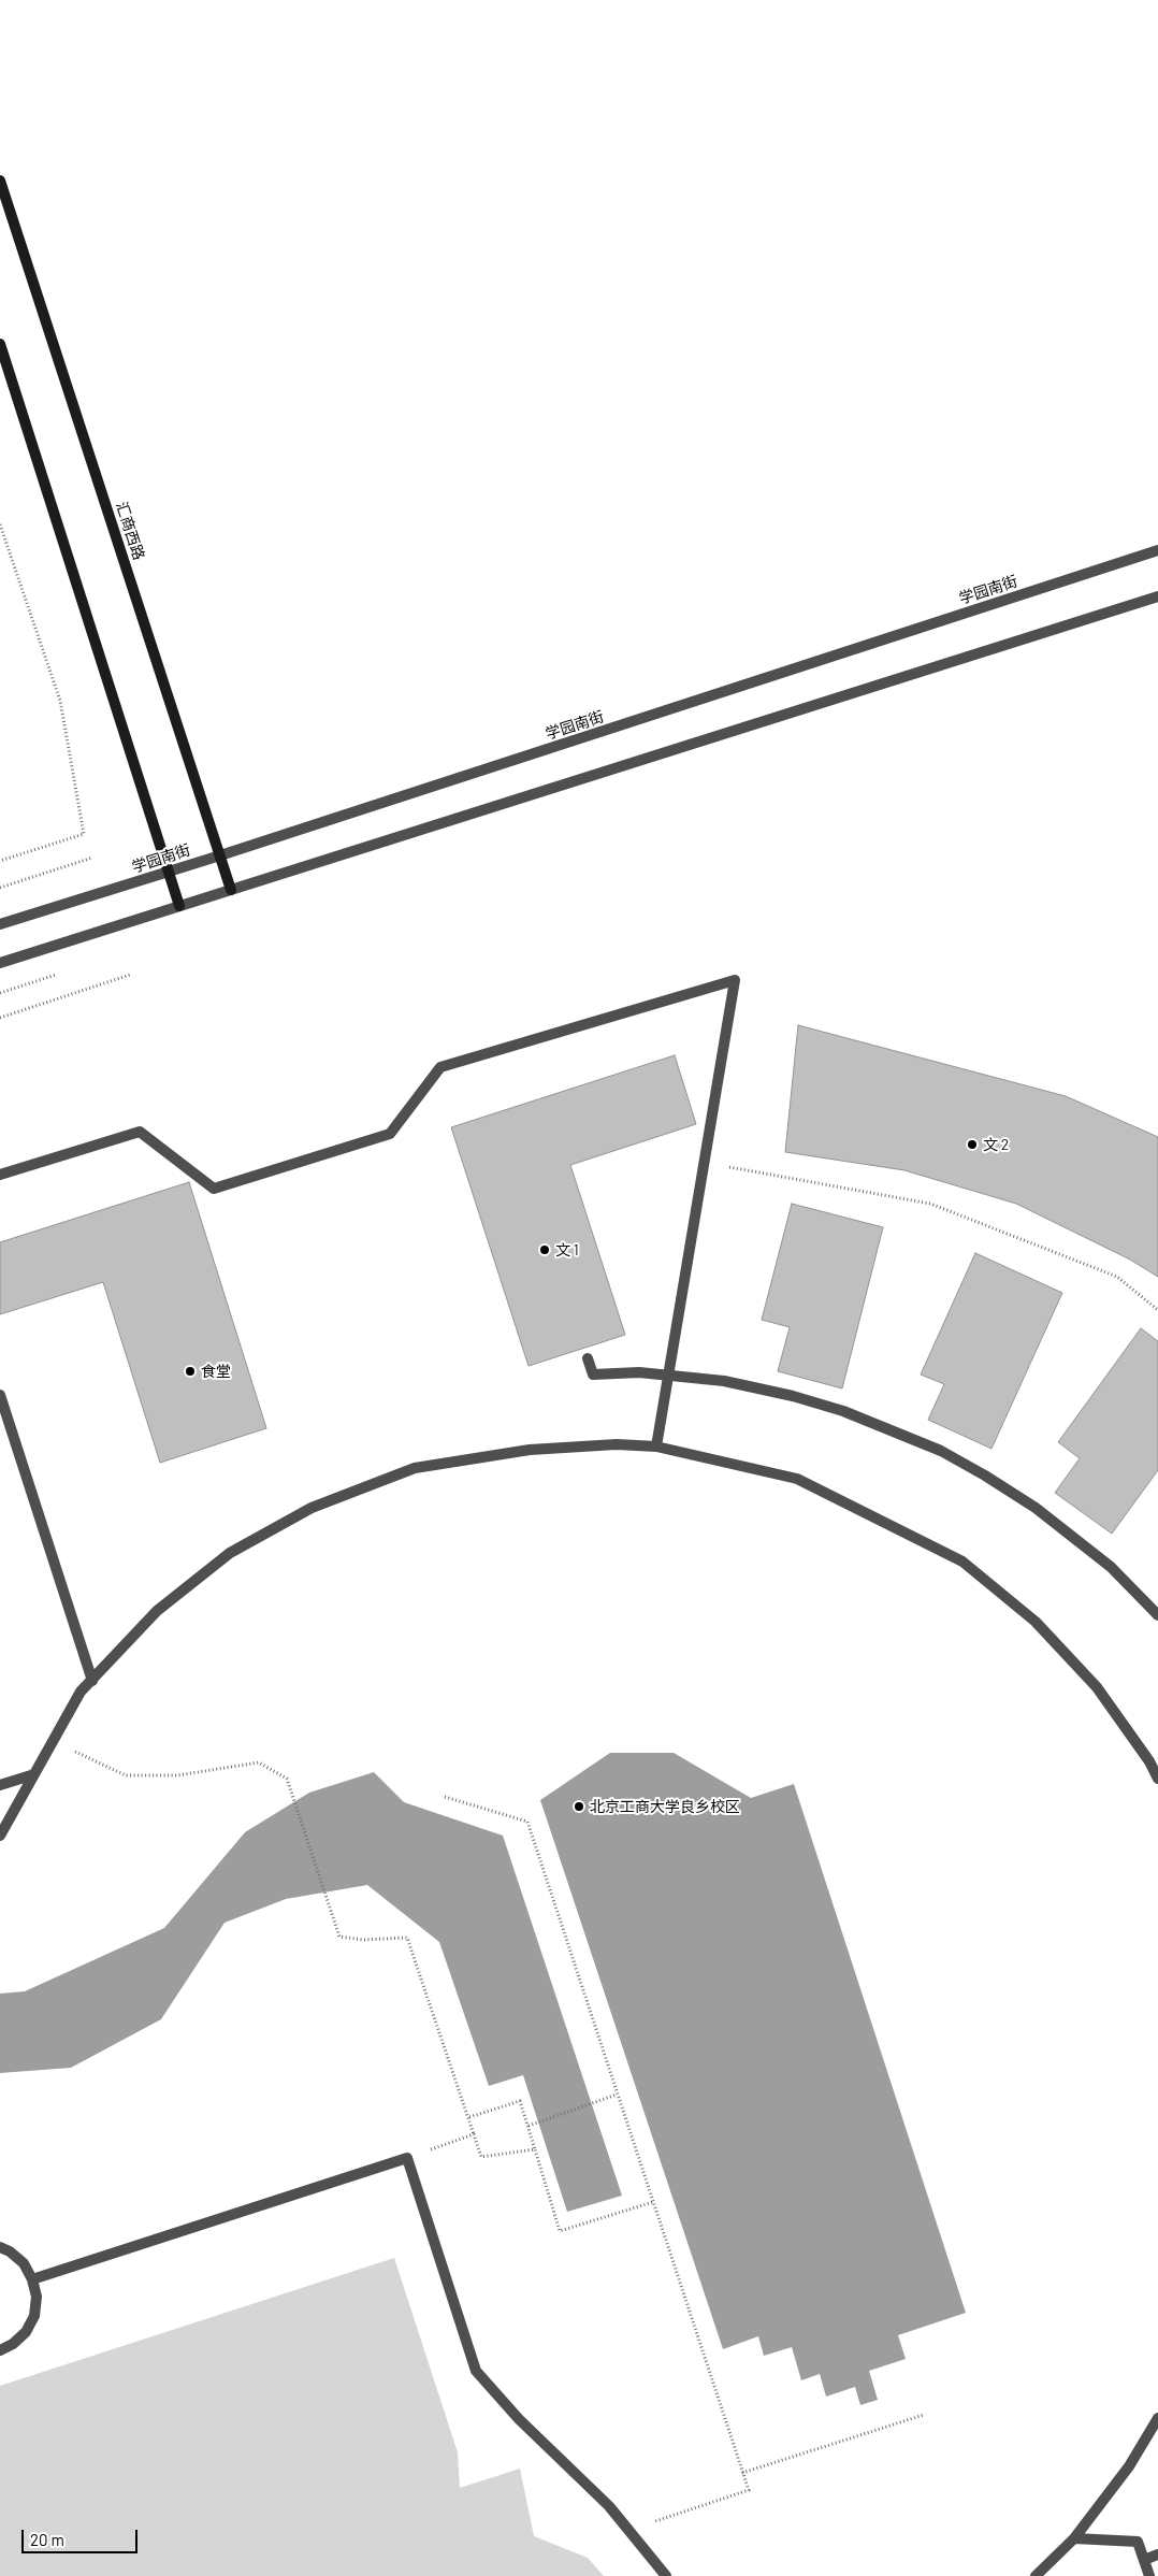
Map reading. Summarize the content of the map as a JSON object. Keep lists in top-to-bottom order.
{
  "streets": {
    "main road": ["汇商西路"],
    "street": ["学园南街"]
  },
  "crossings": [
    ["汇商西路", "学园南街"]
  ],
  "places": [
    "文 2",
    "文 1",
    "食堂",
    "北京工商大学良乡校区"
  ],
  "scale_bar": "20 m"
}
